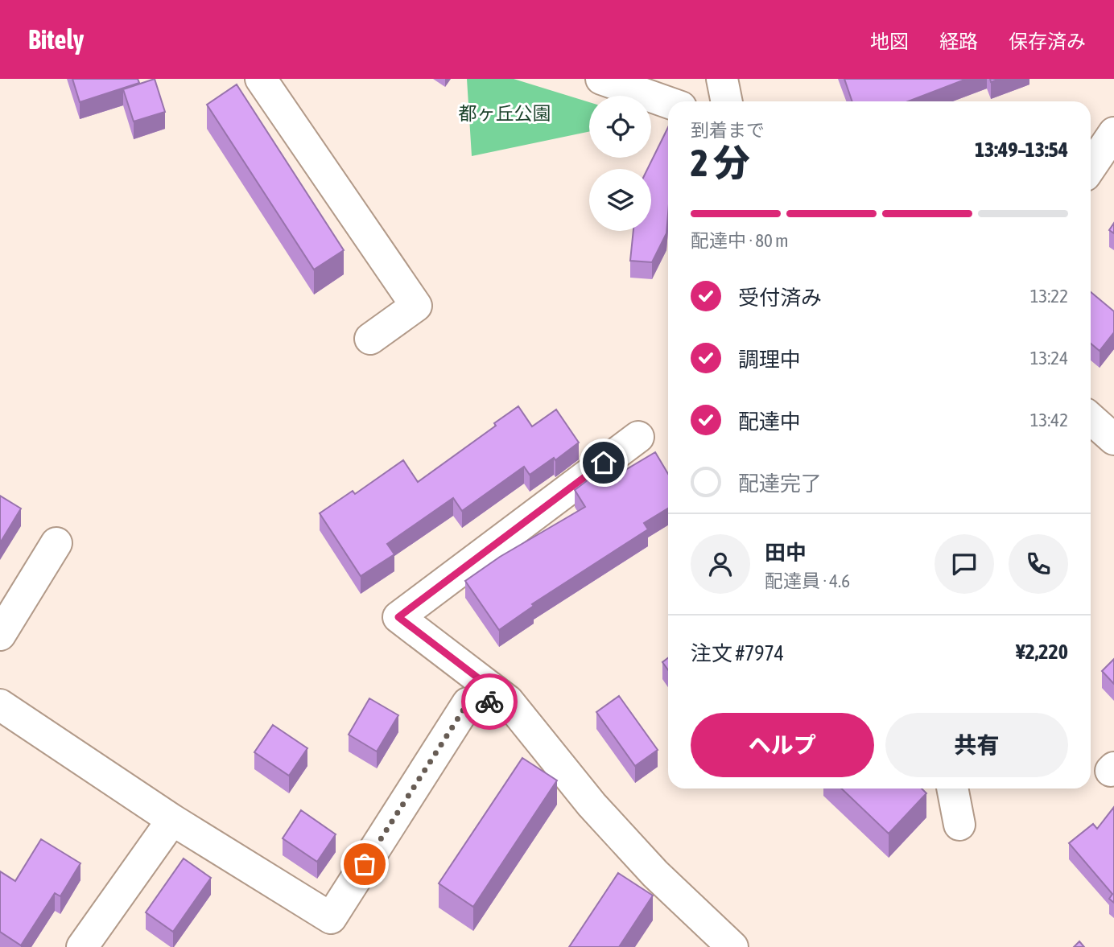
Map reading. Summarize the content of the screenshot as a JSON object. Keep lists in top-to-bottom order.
{
  "parks": ["都ヶ丘公園"],
  "page": {
    "header": "Bitely",
    "nav": ["地図", "経路", "保存済み"],
    "heading": ["2 分", "到着まで", "13:49–13:54"],
    "panel": [
      "田中",
      "配達員 · 4.6",
      "注文 #7974",
      "¥2,220"
    ],
    "bar": "配達中 · 80 m",
    "list": [
      ["受付済み", "13:22"],
      ["調理中", "13:24"],
      ["配達中", "13:42"],
      "配達完了"
    ],
    "buttons": ["ヘルプ", "共有"]
  }
}
